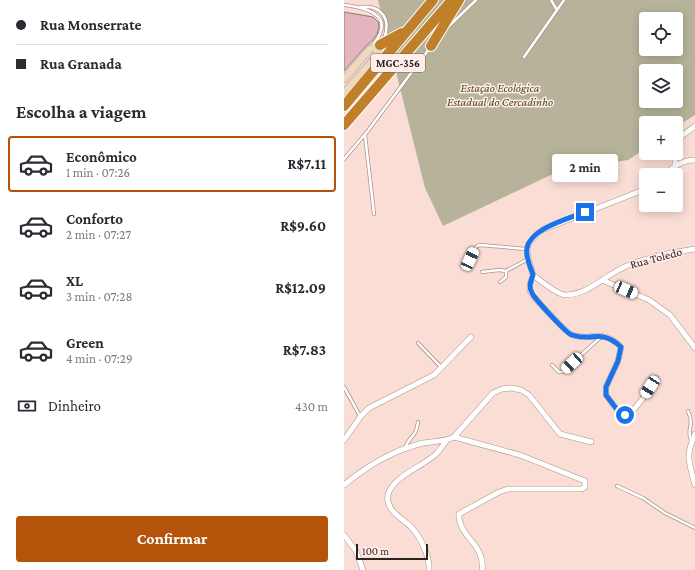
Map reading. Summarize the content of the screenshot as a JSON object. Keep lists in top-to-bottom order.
{
  "streets": {
    "highway": ["MGC-356"],
    "street": ["Rua Toledo"]
  },
  "parks": ["Estação Ecológica Estadual do Cercadinho"],
  "scale_bar": "100 m",
  "page": {
    "banner": ["Rua Monserrate", "Rua Granada"],
    "map_buttons": ["+", "−"],
    "heading": "Escolha a viagem",
    "list": [
      {
        "name": "Econômico",
        "note": "1 min · 07:26",
        "value": "R$7.11"
      },
      {
        "name": "Conforto",
        "note": "2 min · 07:27",
        "value": "R$9.60"
      },
      {
        "name": "XL",
        "note": "3 min · 07:28",
        "value": "R$12.09"
      },
      {
        "name": "Green",
        "note": "4 min · 07:29",
        "value": "R$7.83"
      }
    ],
    "bubble": "2 min",
    "pay": ["Dinheiro", "430 m"],
    "buttons": "Confirmar",
    "scale": "100 m"
  }
}
